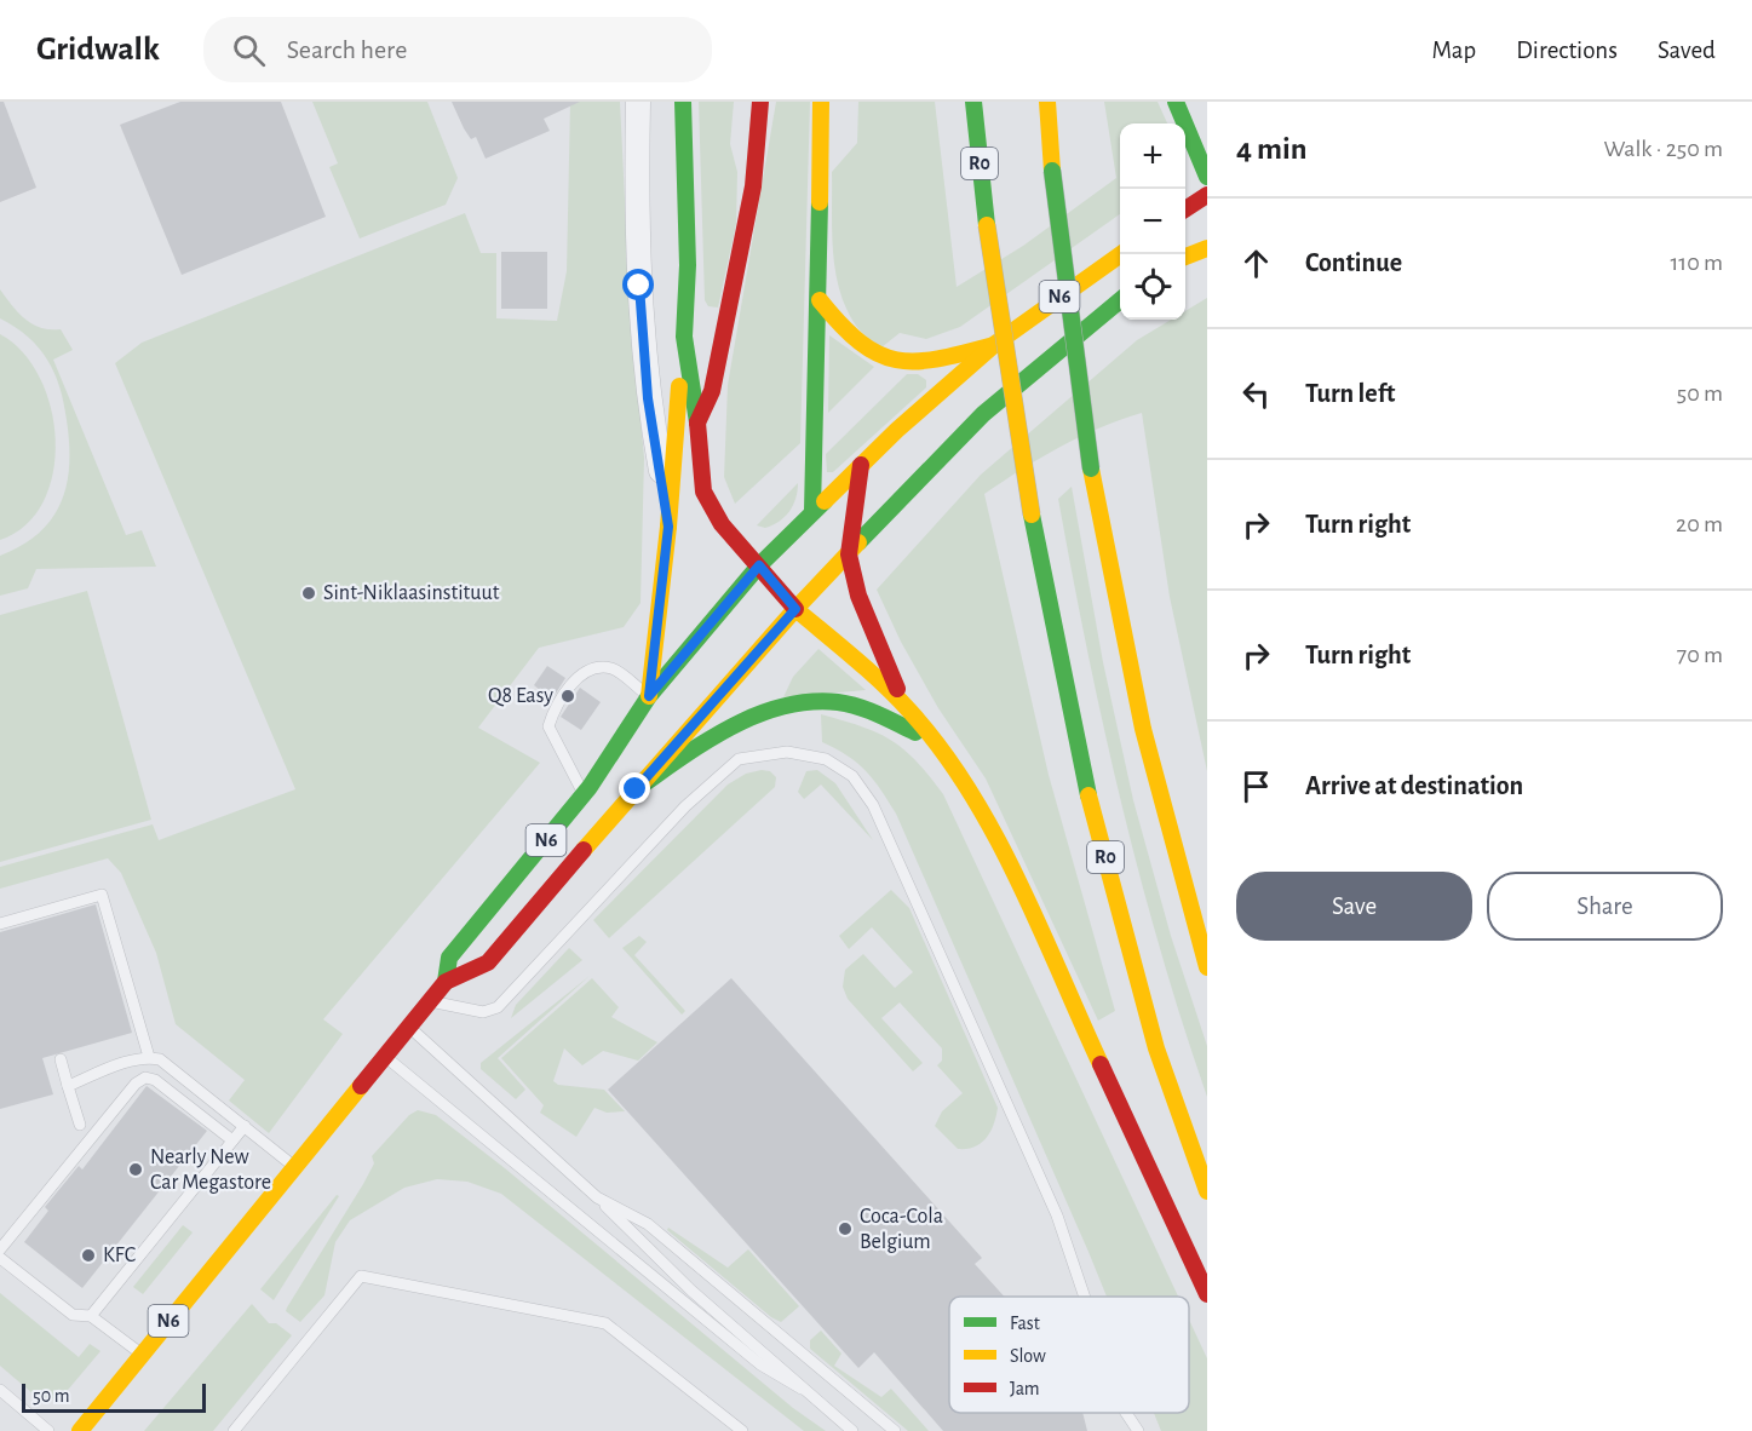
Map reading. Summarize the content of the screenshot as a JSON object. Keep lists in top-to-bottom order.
{
  "streets": {
    "main road": ["R0", "N6"]
  },
  "places": [
    "Sint-Niklaasinstituut",
    "Q8 Easy",
    "Nearly New Car Megastore",
    "Coca-Cola Belgium",
    "KFC"
  ],
  "legend": ["Fast", "Slow", "Jam"],
  "scale_bar": "50 m",
  "page": {
    "header": "Gridwalk",
    "search": "Search here",
    "nav": ["Map", "Directions", "Saved"],
    "heading": ["4 min", "Walk · 250 m"],
    "map_buttons": ["+", "−"],
    "list": [
      ["Continue", "110 m"],
      ["Turn left", "50 m"],
      ["Turn right", "20 m"],
      ["Turn right", "70 m"],
      "Arrive at destination"
    ],
    "buttons": ["Save", "Share"],
    "scale": "50 m"
  }
}
